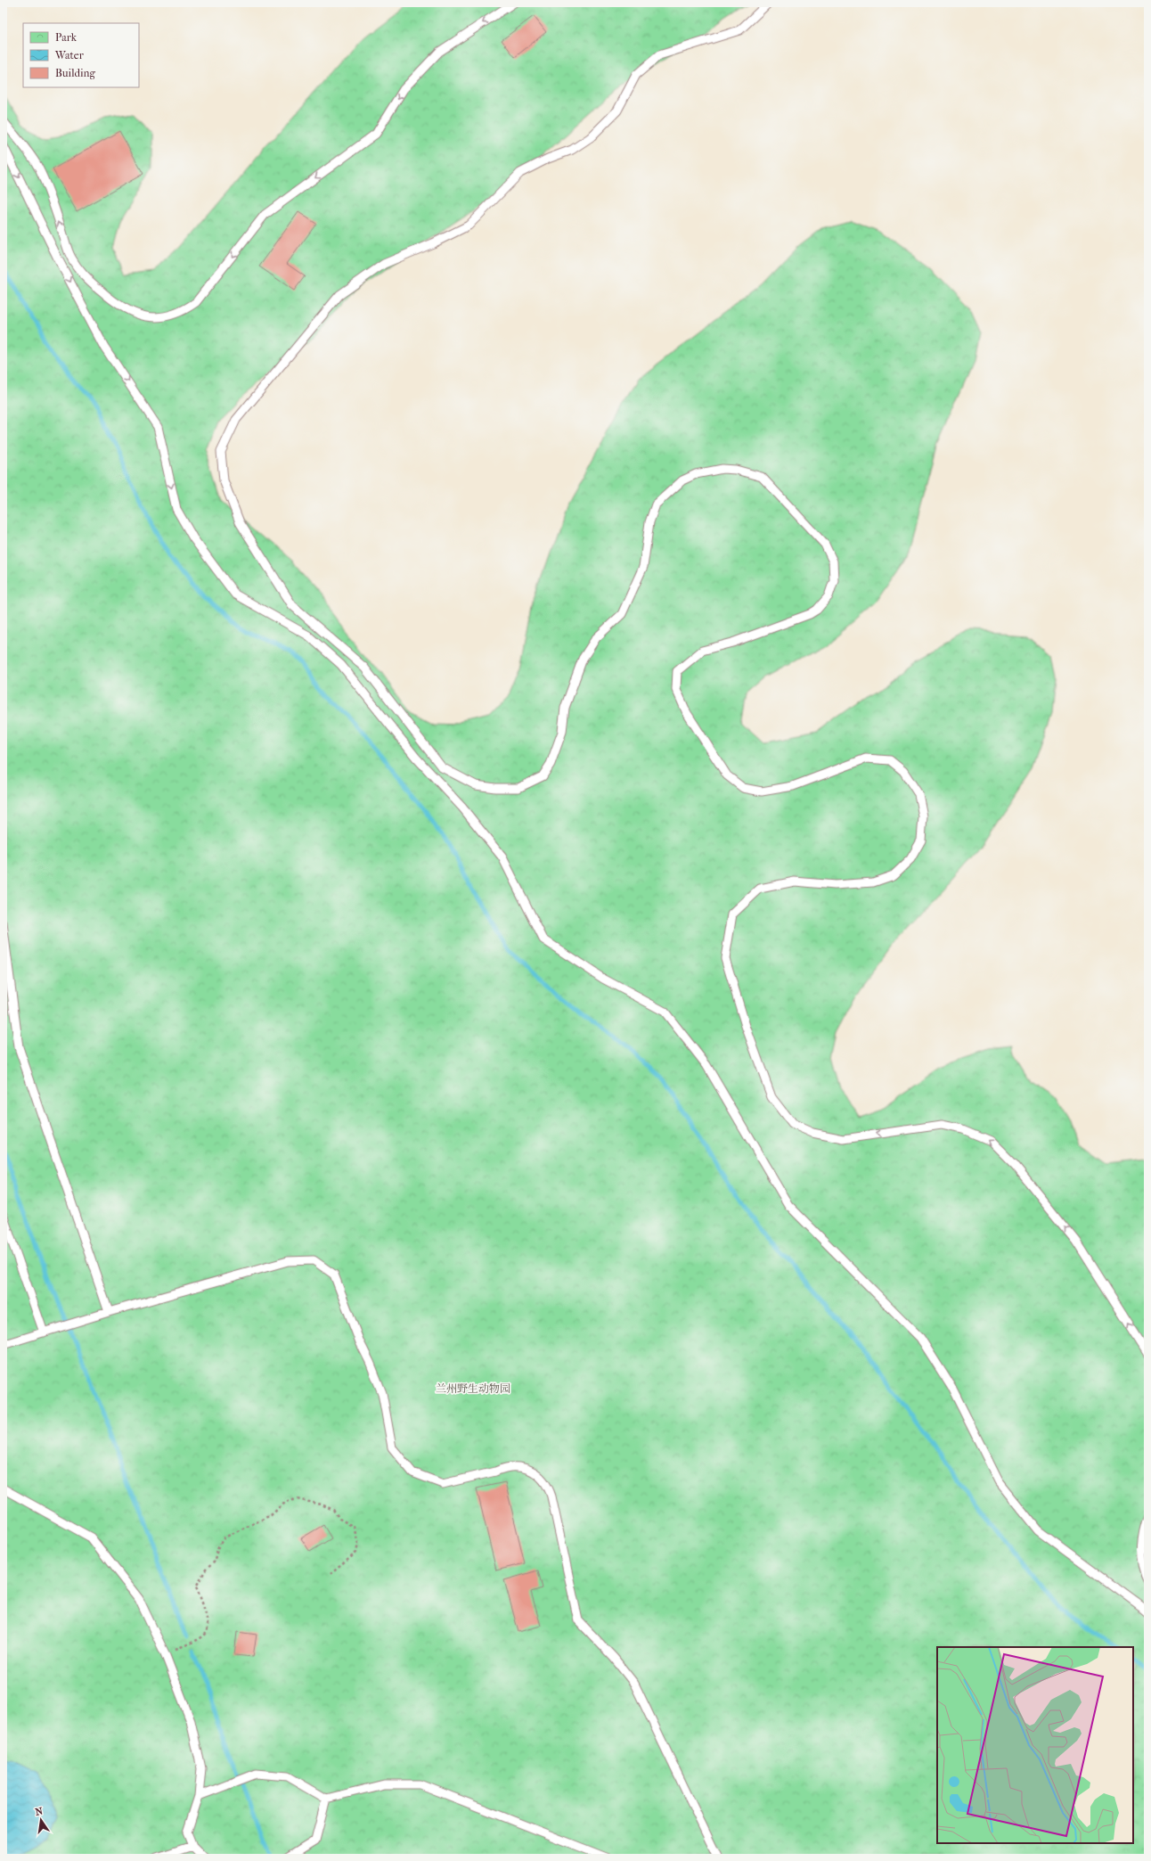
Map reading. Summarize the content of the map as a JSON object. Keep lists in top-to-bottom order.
{
  "parks": ["兰州野生动物园"],
  "legend": ["Park", "Water", "Building"],
  "north": "top"
}
